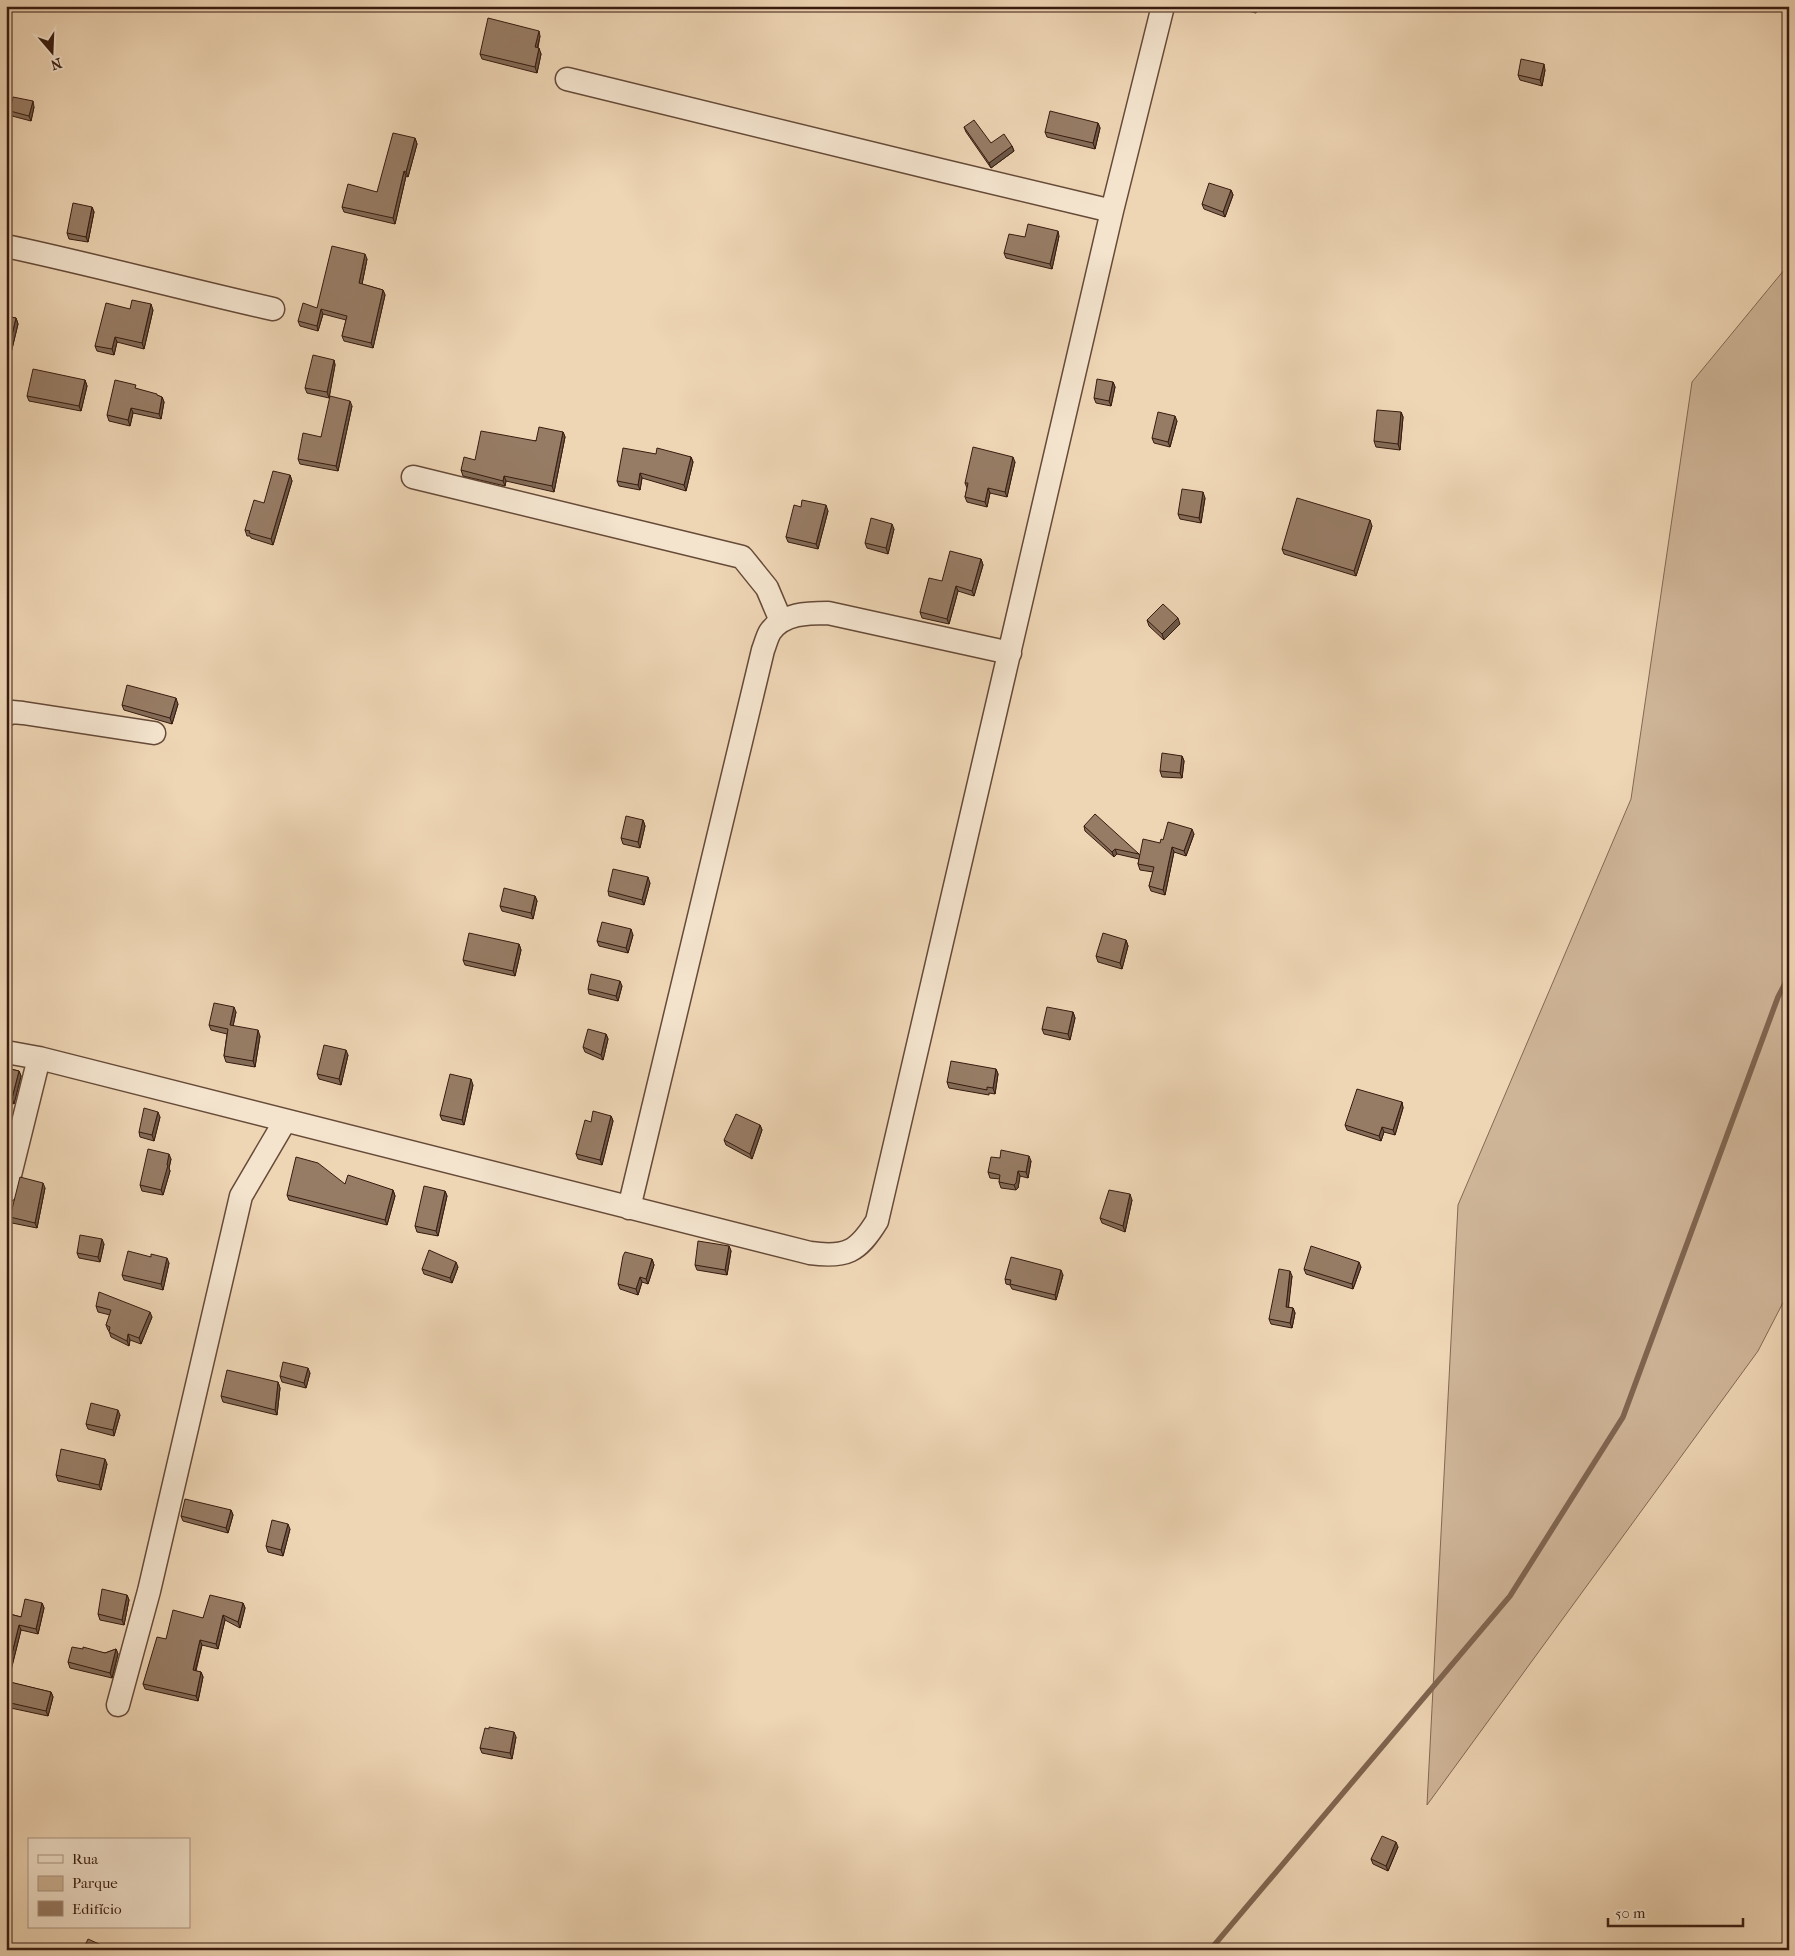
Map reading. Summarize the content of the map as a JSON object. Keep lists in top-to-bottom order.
{
  "legend": ["Rua", "Parque", "Edifício"],
  "scale_bar": "50 m",
  "north": "bottom"
}
